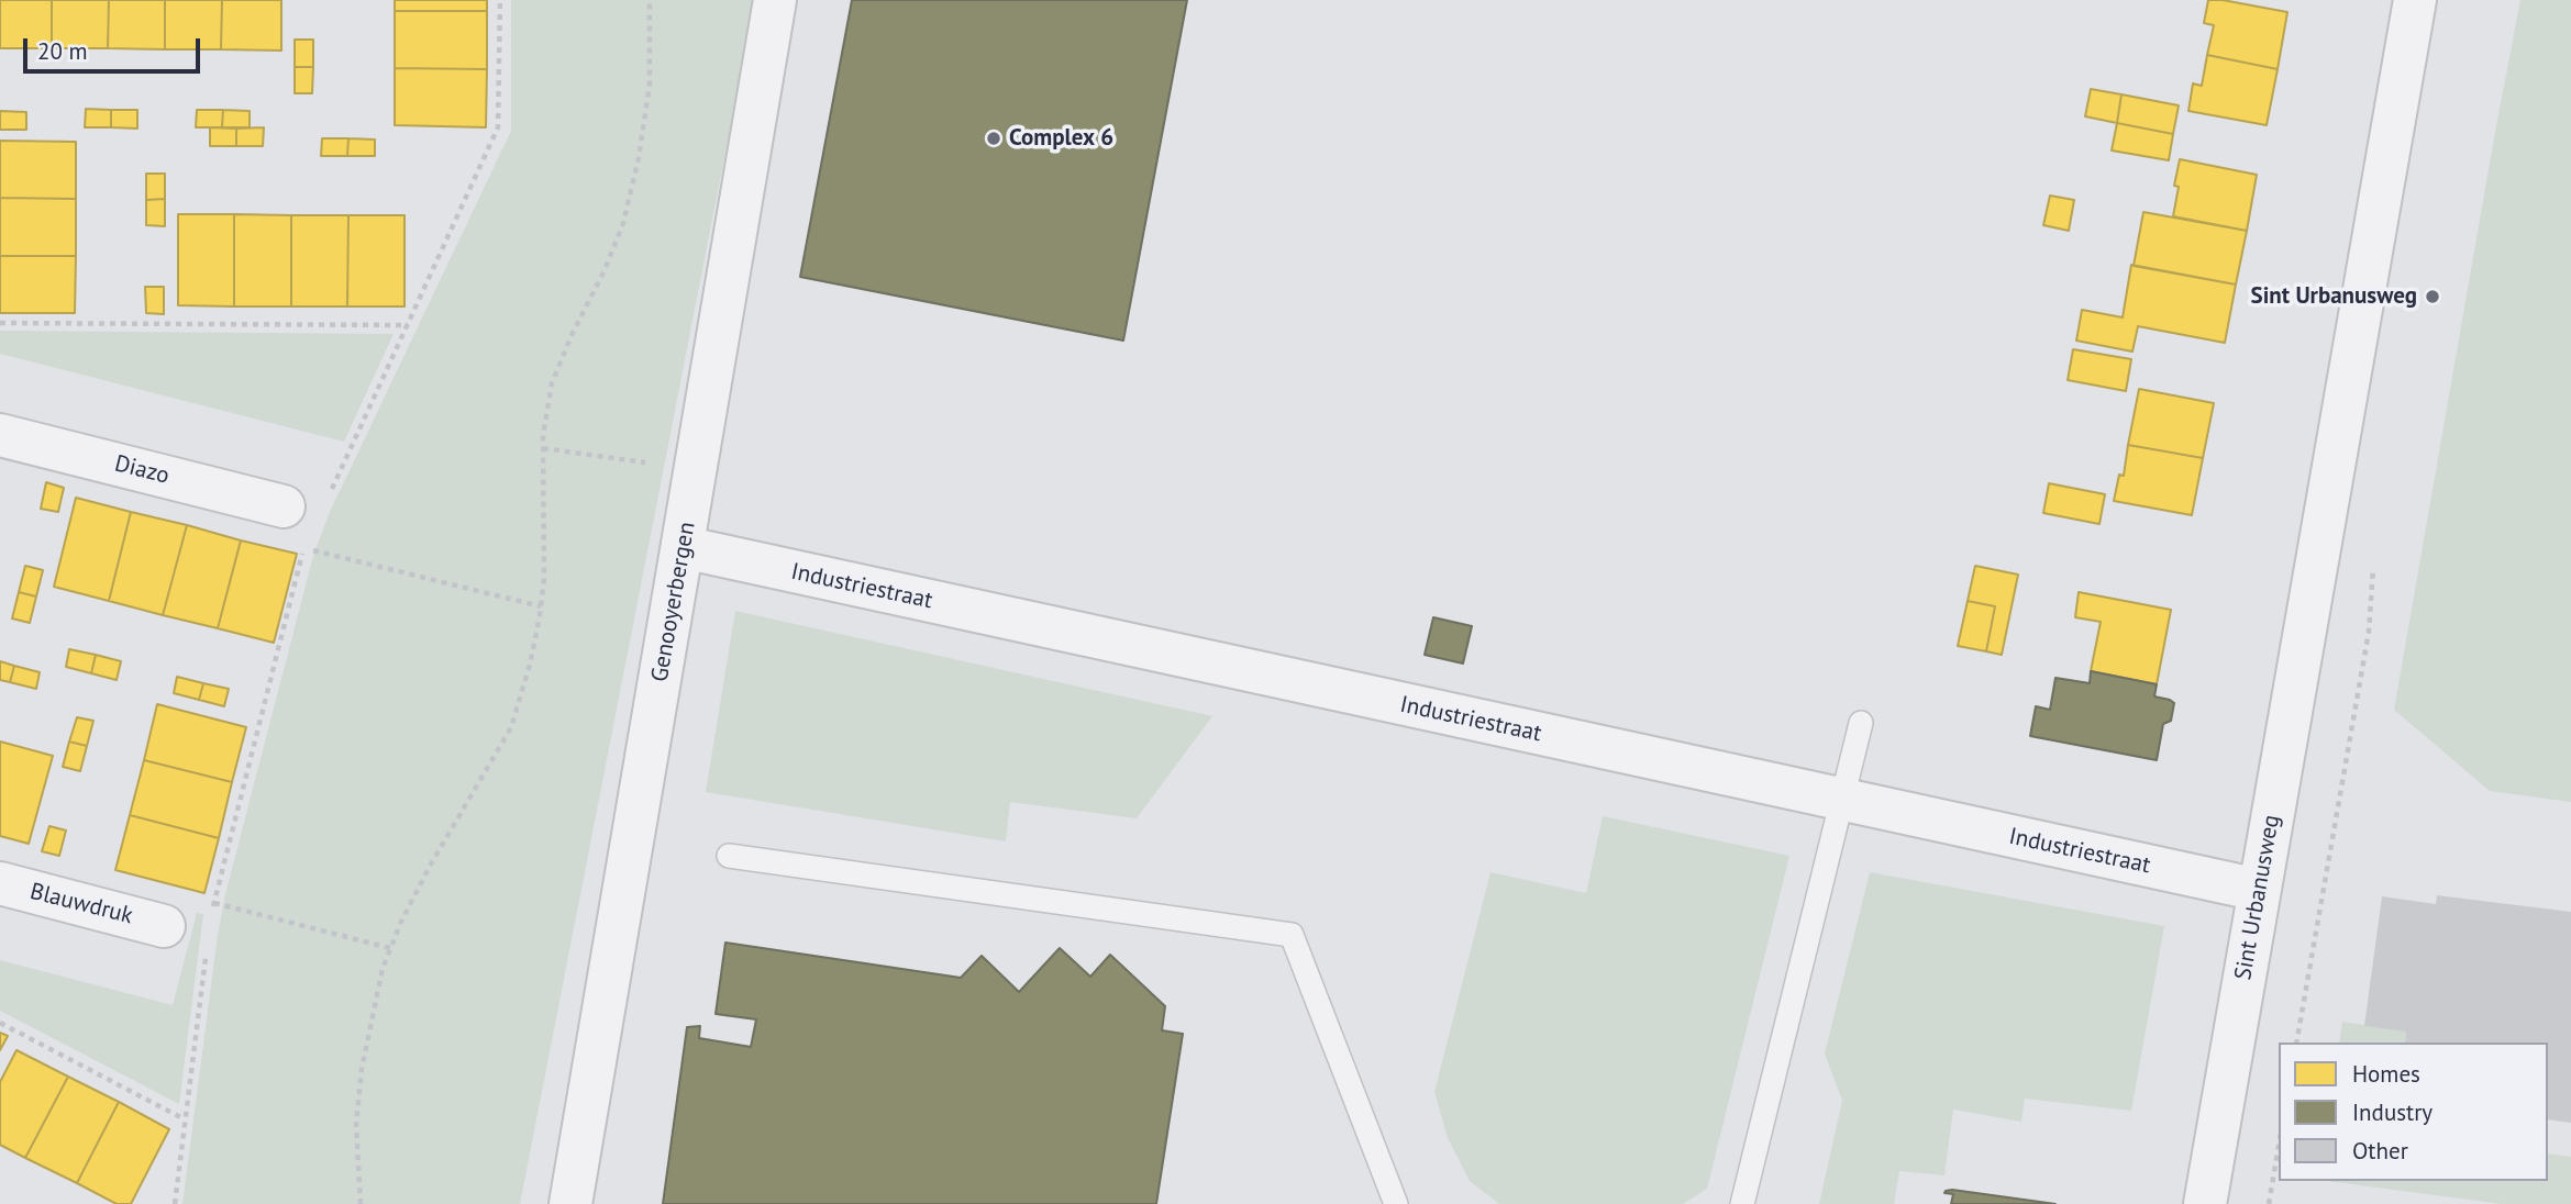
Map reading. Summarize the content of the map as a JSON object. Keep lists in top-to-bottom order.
{
  "streets": {
    "street": [
      "Diazo",
      "Industriestraat",
      "Genooyerbergen",
      "Sint Urbanusweg",
      "Blauwdruk"
    ]
  },
  "crossings": [
    ["Industriestraat", "Genooyerbergen"],
    ["Industriestraat", "Sint Urbanusweg"]
  ],
  "places": ["Complex 6", "Sint Urbanusweg"],
  "legend": ["Homes", "Industry", "Other"],
  "scale_bar": "20 m"
}
